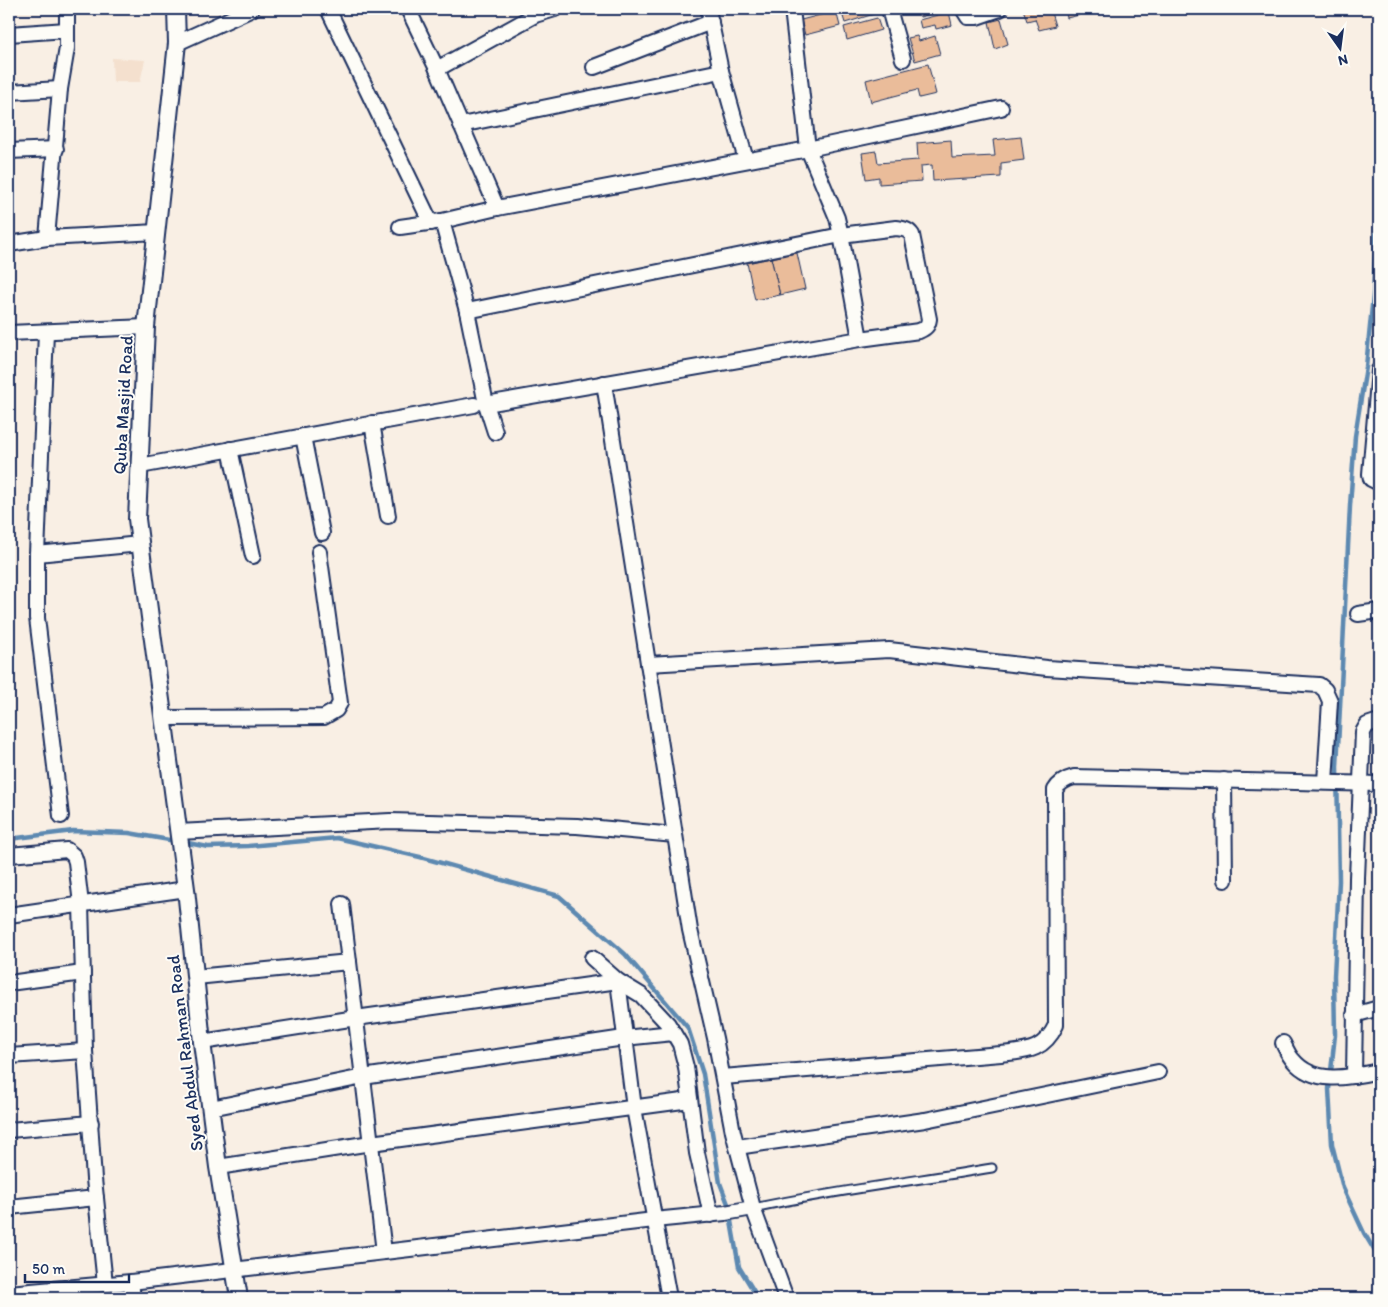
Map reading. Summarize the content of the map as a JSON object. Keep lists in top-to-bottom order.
{
  "streets": {
    "street": ["Quba Masjid Road", "Syed Abdul Rahman Road"]
  },
  "crossings": [
    ["Quba Masjid Road", "Syed Abdul Rahman Road"]
  ],
  "scale_bar": "50 m",
  "north": "bottom"
}
